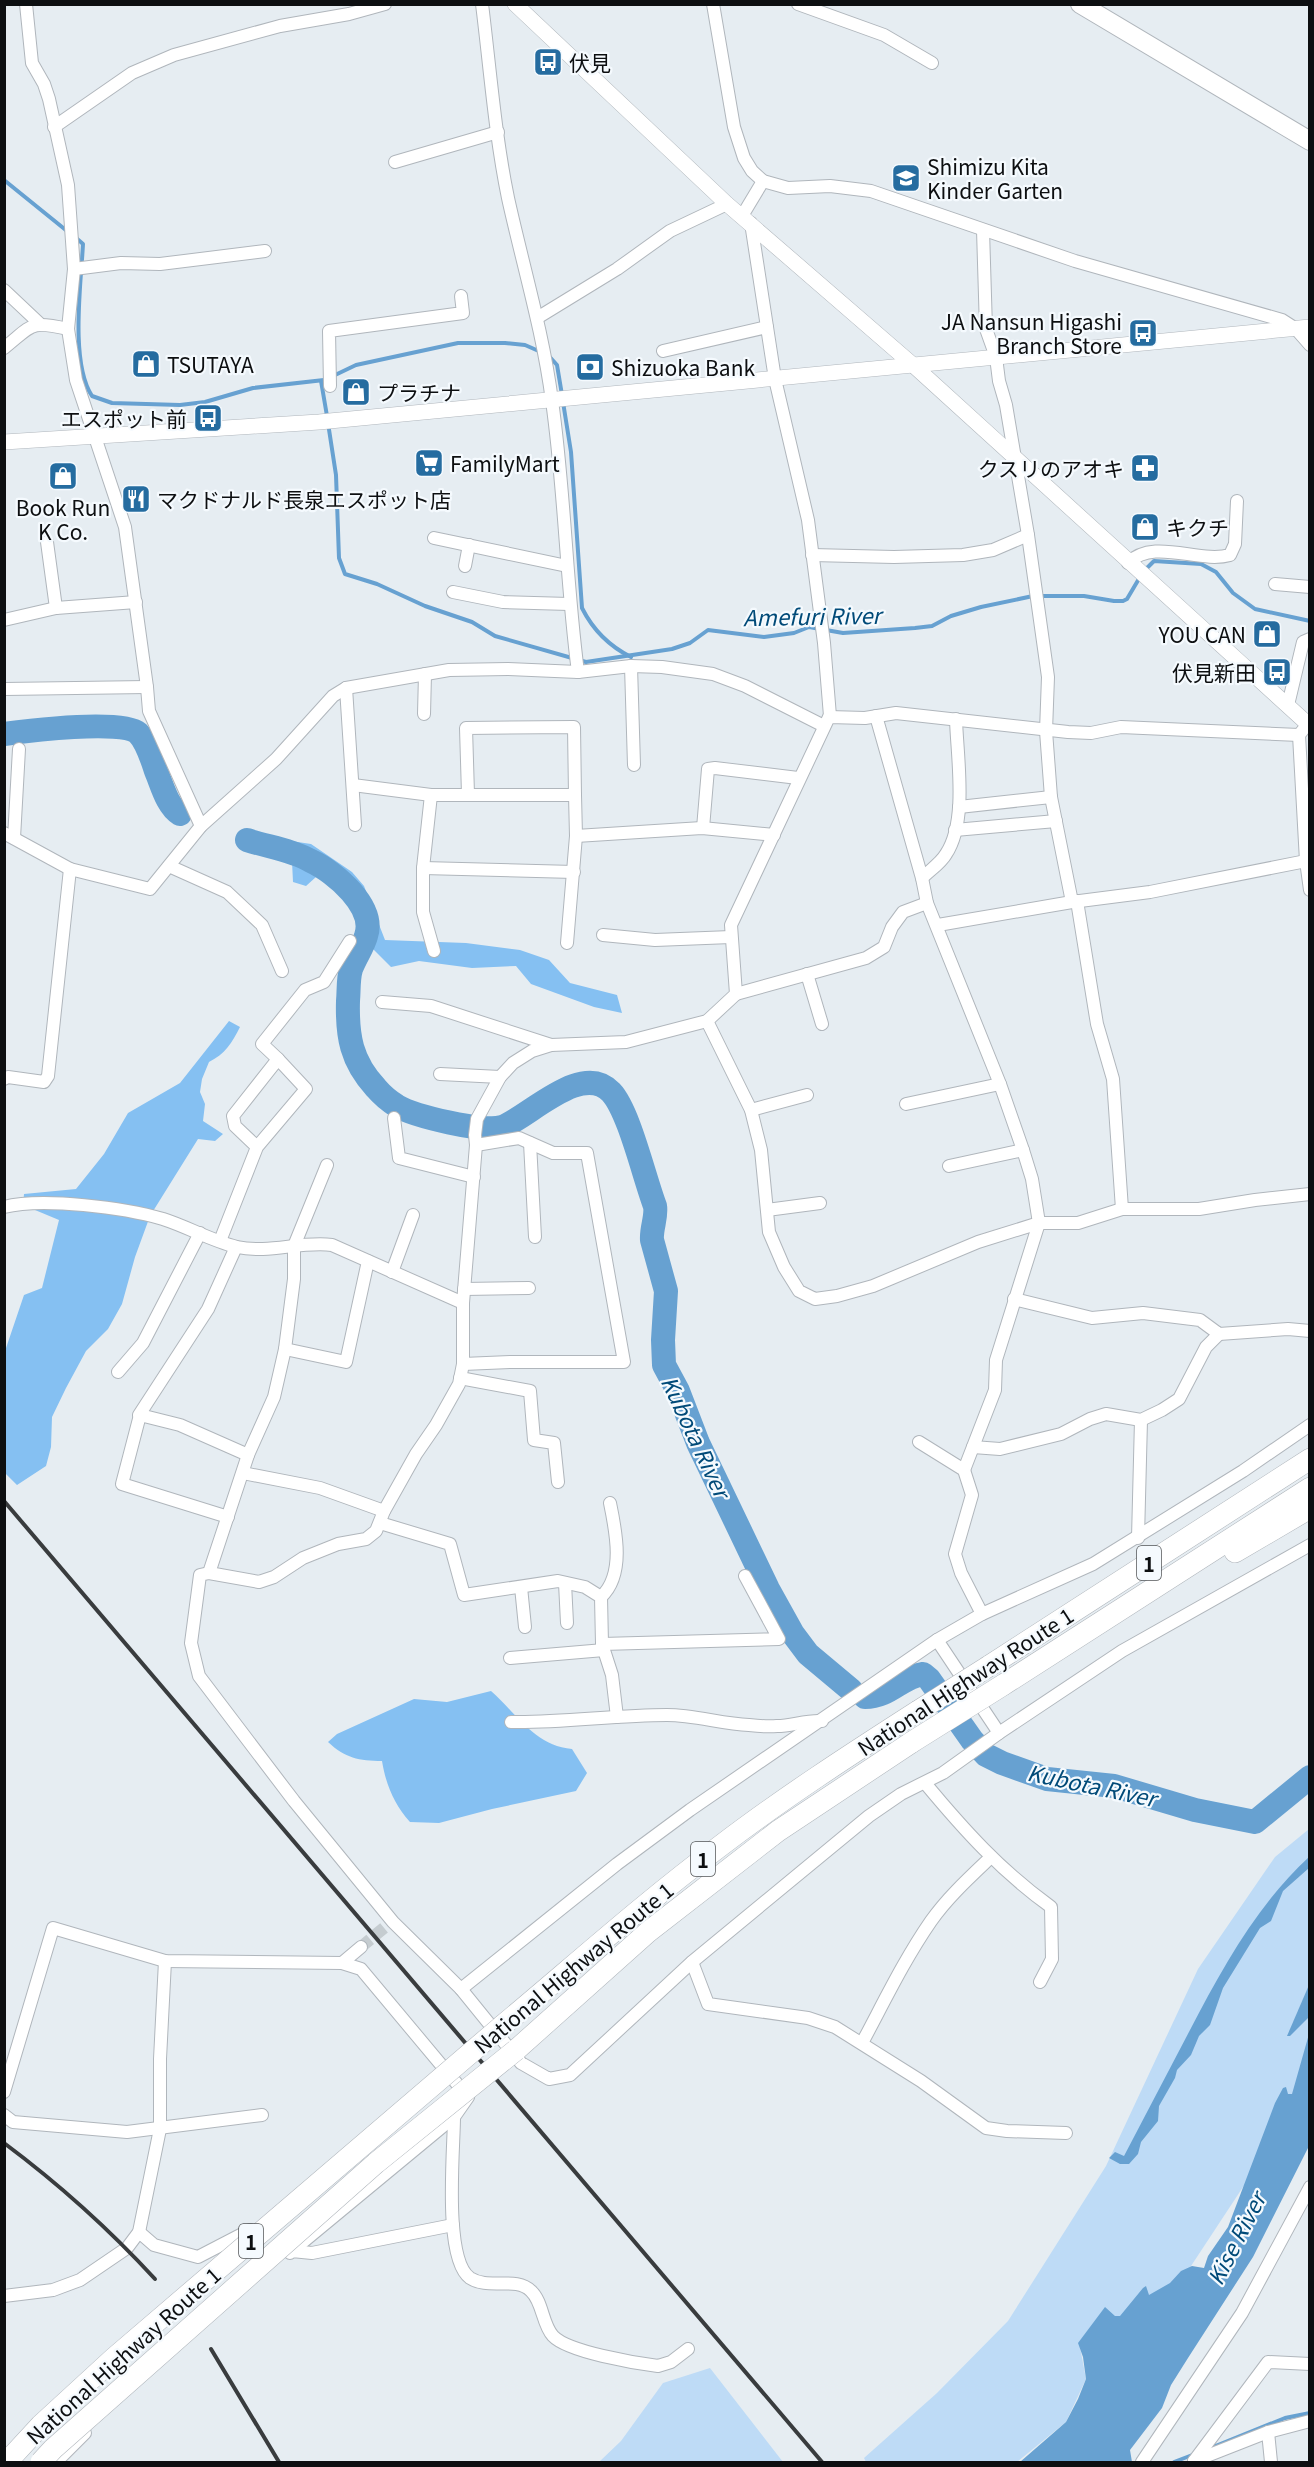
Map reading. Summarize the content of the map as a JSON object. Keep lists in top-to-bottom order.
{
  "streets": {
    "highway": ["1", "National Highway Route 1"]
  },
  "water": ["Amefuri River", "Kubota River", "Kise River"],
  "places": {
    "bus stop": [
      "伏見",
      "JA Nansun Higashi Branch Store",
      "エスポット前",
      "伏見新田"
    ],
    "school or university": ["Shimizu Kita Kinder Garten"],
    "shop": [
      "TSUTAYA",
      "プラチナ",
      "Book Run K Co.",
      "キクチ",
      "YOU CAN"
    ],
    "bank": ["Shizuoka Bank"],
    "supermarket": ["FamilyMart"],
    "pharmacy": ["クスリのアオキ"],
    "restaurant": ["マクドナルド長泉エスポット店"]
  }
}
